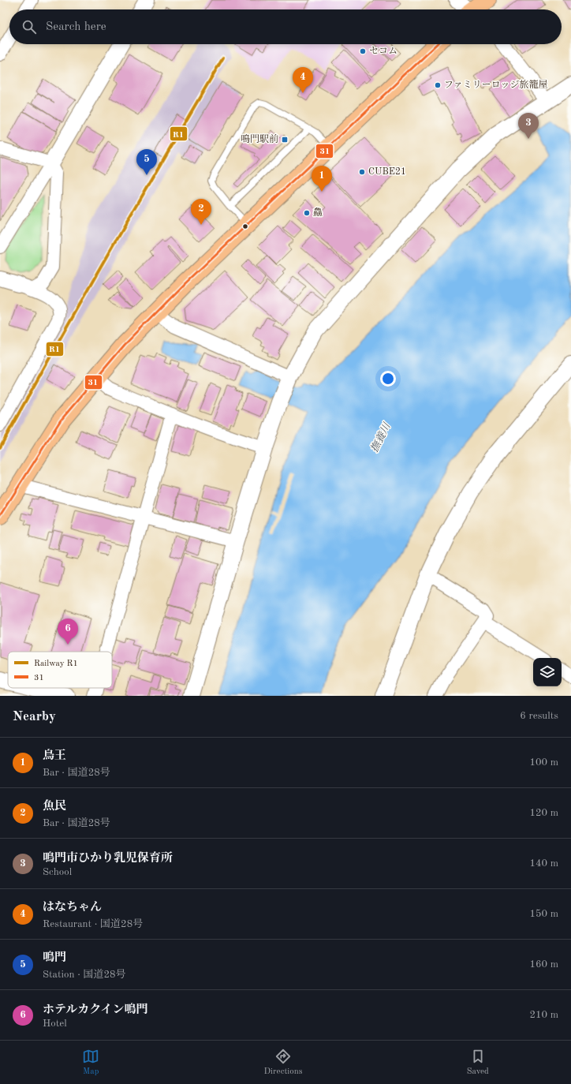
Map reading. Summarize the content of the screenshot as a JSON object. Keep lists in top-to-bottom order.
{
  "water": ["撫養川"],
  "places": {
    "other": [
      "セコム",
      "ファミリーロッジ旅籠屋",
      "CUBE21",
      "鱻"
    ],
    "transit": ["鳴門駅前"]
  },
  "lines": ["transit line 31", "rail line R1"],
  "legend": ["Railway R1", "31"],
  "page": {
    "search": "Search here",
    "pins": [
      "4",
      "3",
      "5",
      "1",
      "2",
      "6"
    ],
    "heading": ["Nearby", "6 results"],
    "list": [
      {
        "mark": "1",
        "name": "鳥王",
        "note": "Bar · 国道28号",
        "value": "100 m"
      },
      {
        "mark": "2",
        "name": "魚民",
        "note": "Bar · 国道28号",
        "value": "120 m"
      },
      {
        "mark": "3",
        "name": "鳴門市ひかり乳児保育所",
        "note": "School",
        "value": "140 m"
      },
      {
        "mark": "4",
        "name": "はなちゃん",
        "note": "Restaurant · 国道28号",
        "value": "150 m"
      },
      {
        "mark": "5",
        "name": "鳴門",
        "note": "Station · 国道28号",
        "value": "160 m"
      },
      {
        "mark": "6",
        "name": "ホテルカクイン鳴門",
        "note": "Hotel",
        "value": "210 m"
      }
    ],
    "nav": ["Map", "Directions", "Saved"]
  }
}
